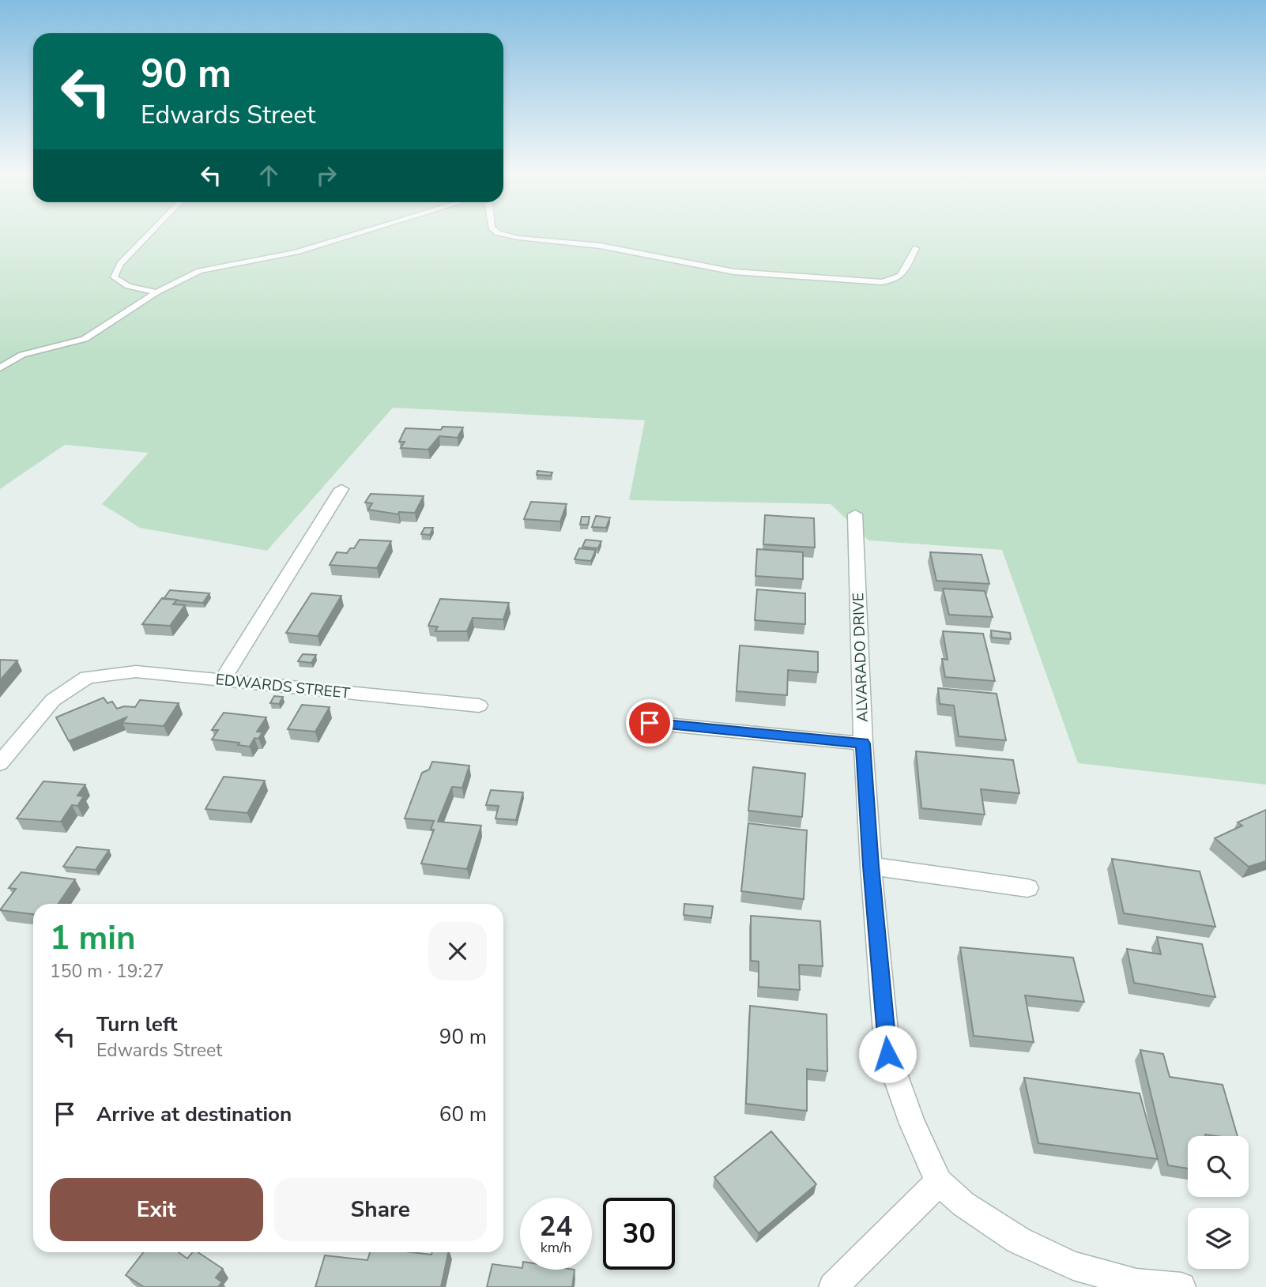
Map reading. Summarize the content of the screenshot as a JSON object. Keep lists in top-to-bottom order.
{
  "streets": {
    "street": ["ALVARADO DRIVE", "EDWARDS STREET"]
  },
  "page": {
    "turn": ["90 m", "Edwards Street"],
    "heading": ["1 min", "150 m · 19:27"],
    "list": [
      {
        "name": "Turn left",
        "note": "Edwards Street",
        "value": "90 m"
      },
      {
        "name": "Arrive at destination",
        "value": "60 m"
      }
    ],
    "buttons": ["Exit", "Share"],
    "speed": "24 km/h",
    "limit": "30"
  }
}
